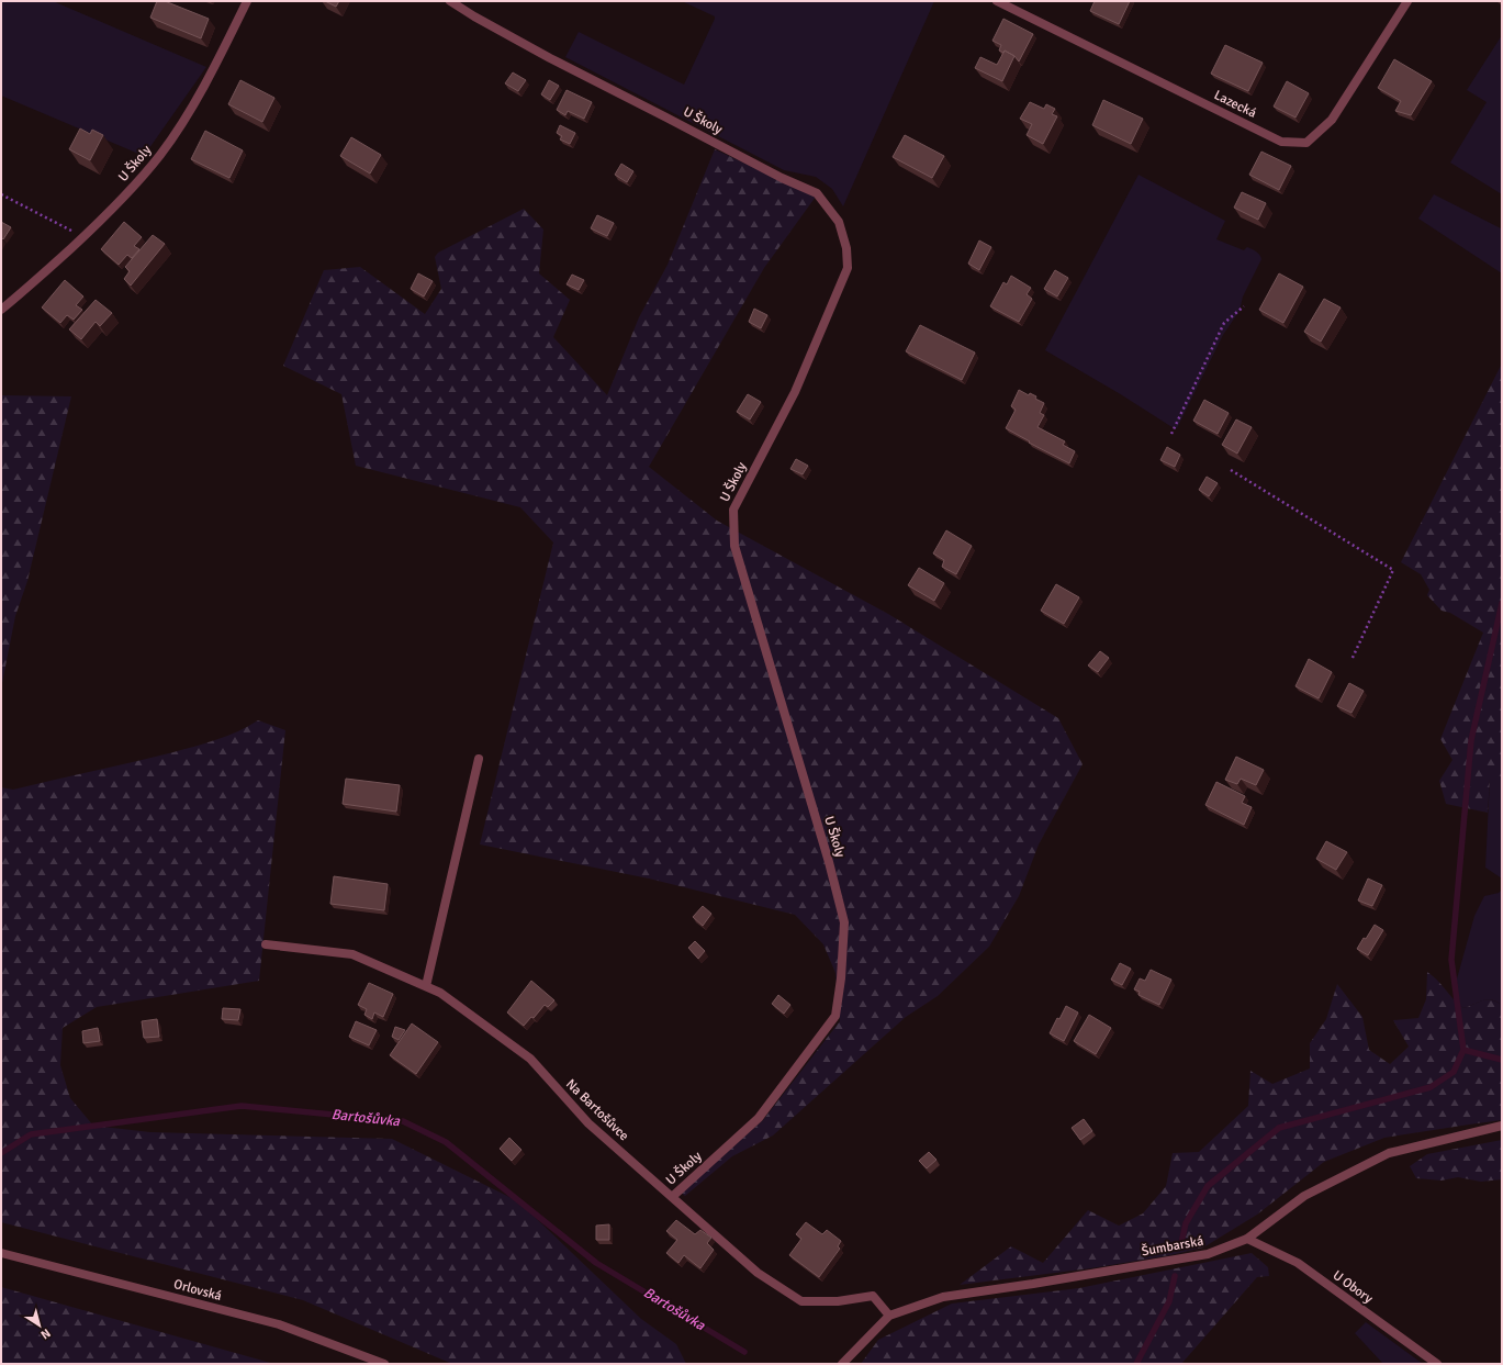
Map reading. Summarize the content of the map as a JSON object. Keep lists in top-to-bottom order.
{
  "streets": {
    "street": [
      "Lazecká",
      "U Školy",
      "Na Bartošůvce",
      "Šumbarská",
      "U Obory",
      "Orlovská"
    ]
  },
  "crossings": [
    ["U Školy", "Na Bartošůvce"],
    ["Na Bartošůvce", "Šumbarská"],
    ["Šumbarská", "U Obory"]
  ],
  "water": ["Bartošůvka"],
  "north": "bottom right"
}
